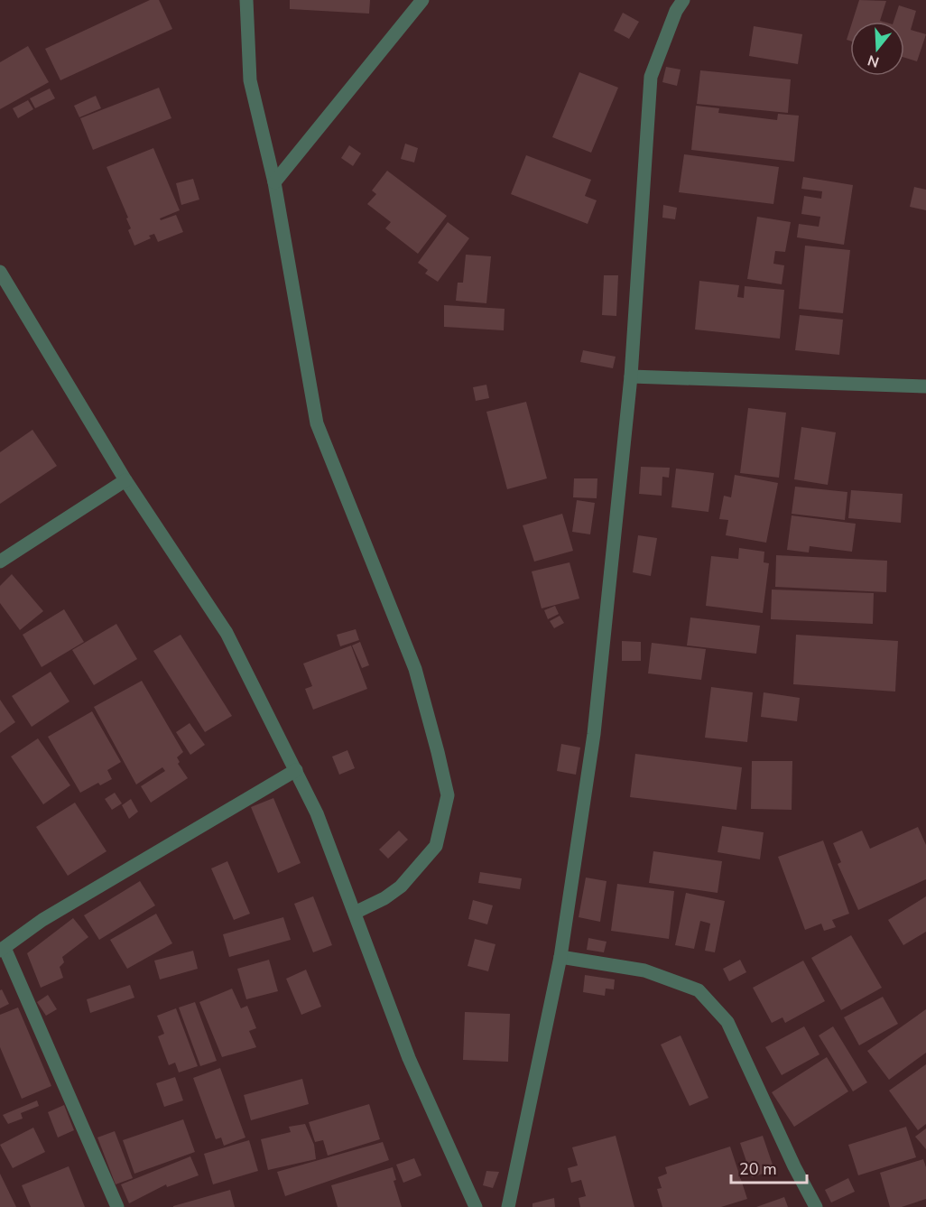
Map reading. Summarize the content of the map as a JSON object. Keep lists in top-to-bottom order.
{
  "scale_bar": "20 m",
  "north": "bottom"
}
